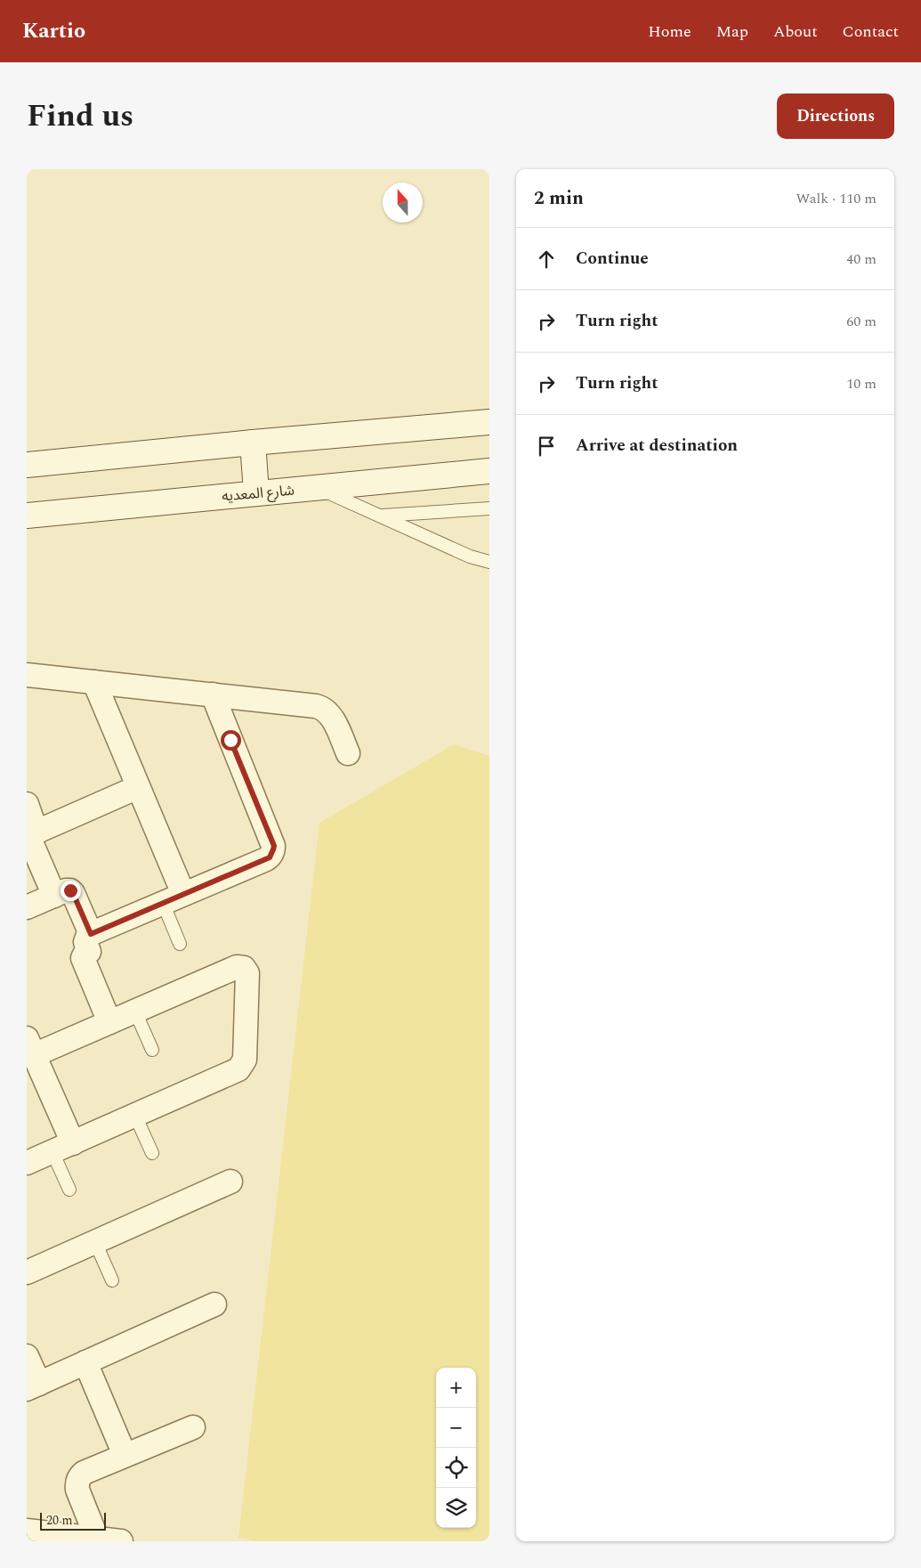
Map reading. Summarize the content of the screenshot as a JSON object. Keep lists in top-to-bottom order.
{
  "streets": {
    "main road": ["شارع المعديه"]
  },
  "scale_bar": "20 m",
  "north": "top",
  "page": {
    "header": "Kartio",
    "nav": [
      "Home",
      "Map",
      "About",
      "Contact"
    ],
    "title": "Find us",
    "buttons": "Directions",
    "heading": ["2 min", "Walk · 110 m"],
    "list": [
      ["Continue", "40 m"],
      ["Turn right", "60 m"],
      ["Turn right", "10 m"],
      "Arrive at destination"
    ],
    "map_buttons": ["+", "−"],
    "scale": "20 m"
  }
}
